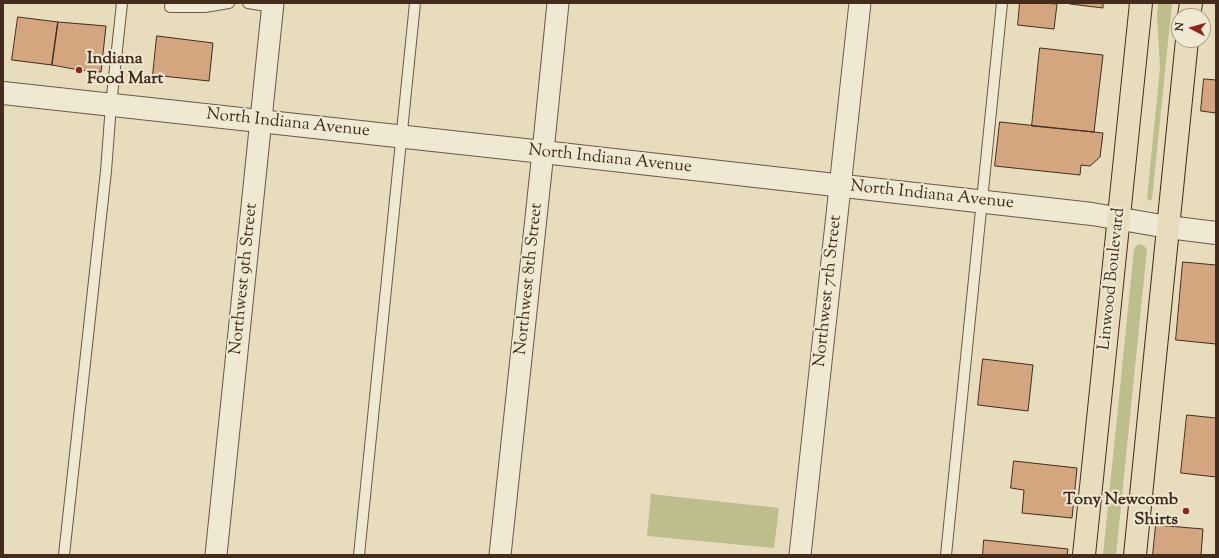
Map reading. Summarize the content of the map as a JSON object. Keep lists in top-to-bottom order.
{
  "streets": {
    "main road": ["Linwood Boulevard"],
    "street": [
      "North Indiana Avenue",
      "Northwest 9th Street",
      "Northwest 8th Street",
      "Northwest 7th Street"
    ]
  },
  "crossings": [
    ["North Indiana Avenue", "Northwest 9th Street"],
    ["North Indiana Avenue", "Northwest 8th Street"],
    ["North Indiana Avenue", "Linwood Boulevard"],
    ["North Indiana Avenue", "Northwest 7th Street"]
  ],
  "places": ["Indiana Food Mart", "Tony Newcomb Shirts"],
  "north": "left"
}
